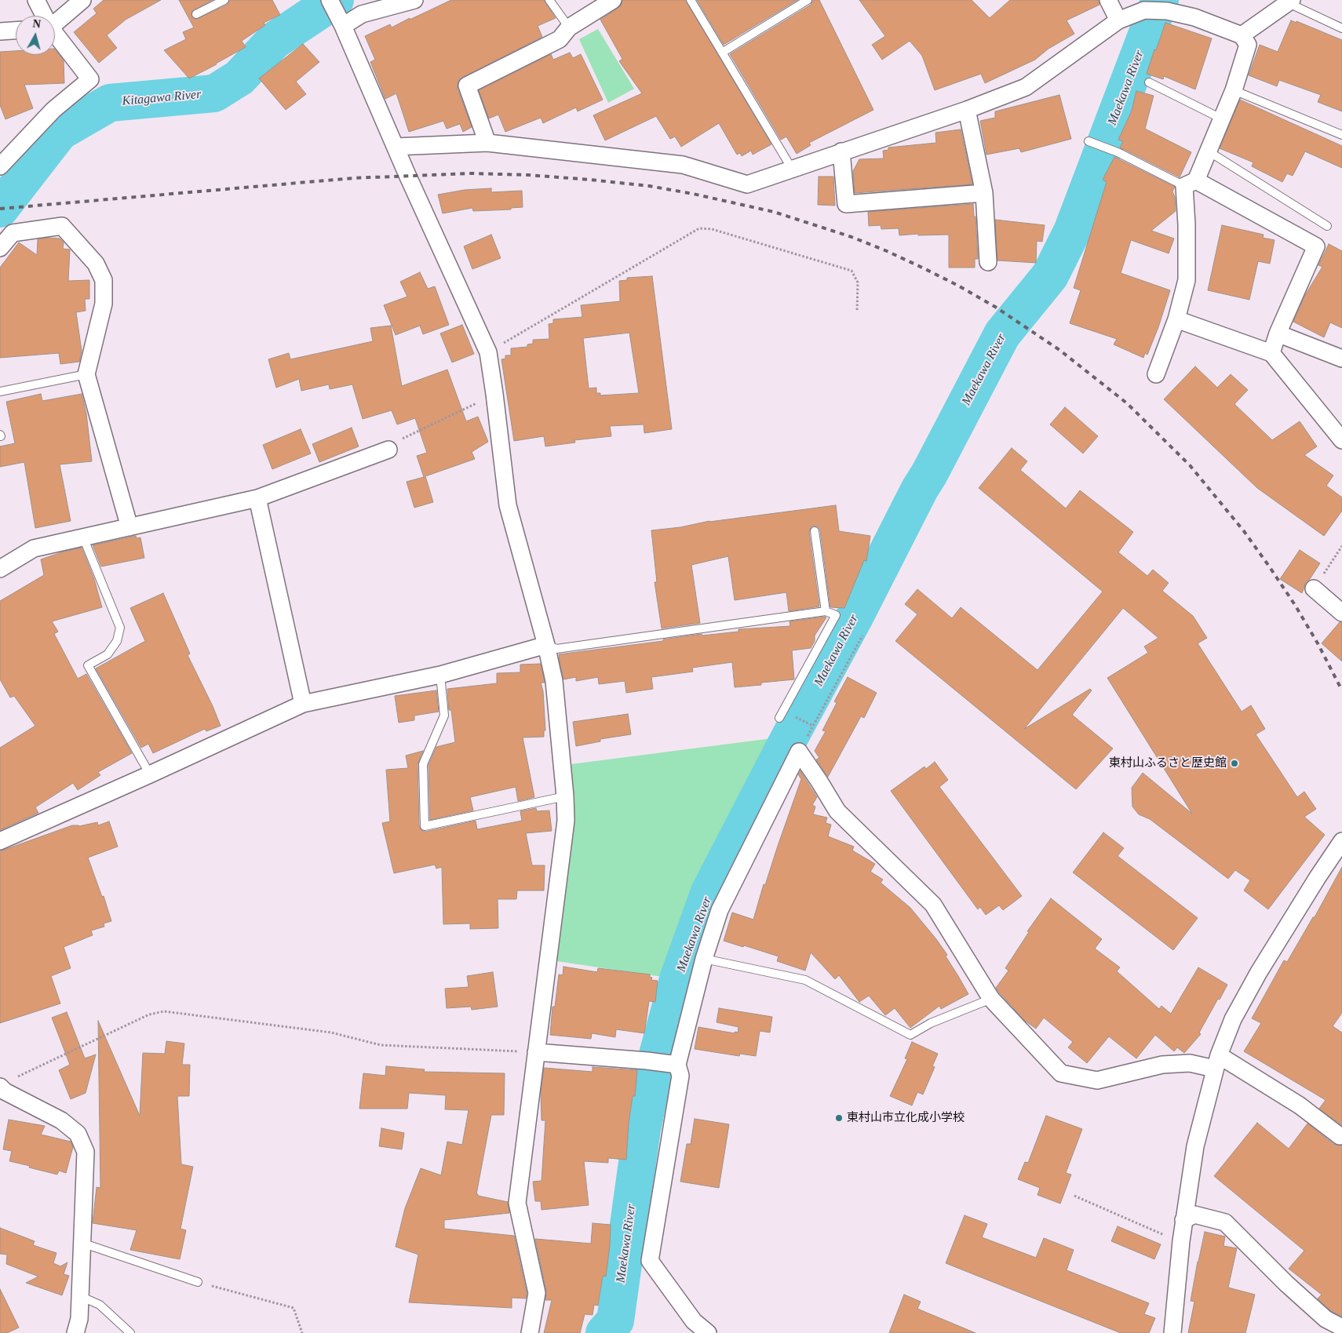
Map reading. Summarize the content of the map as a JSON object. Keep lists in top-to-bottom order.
{
  "water": ["Maekawa River", "Kitagawa River"],
  "places": ["東村山ふるさと歴史館", "東村山市立化成小学校"],
  "north": "top"
}
